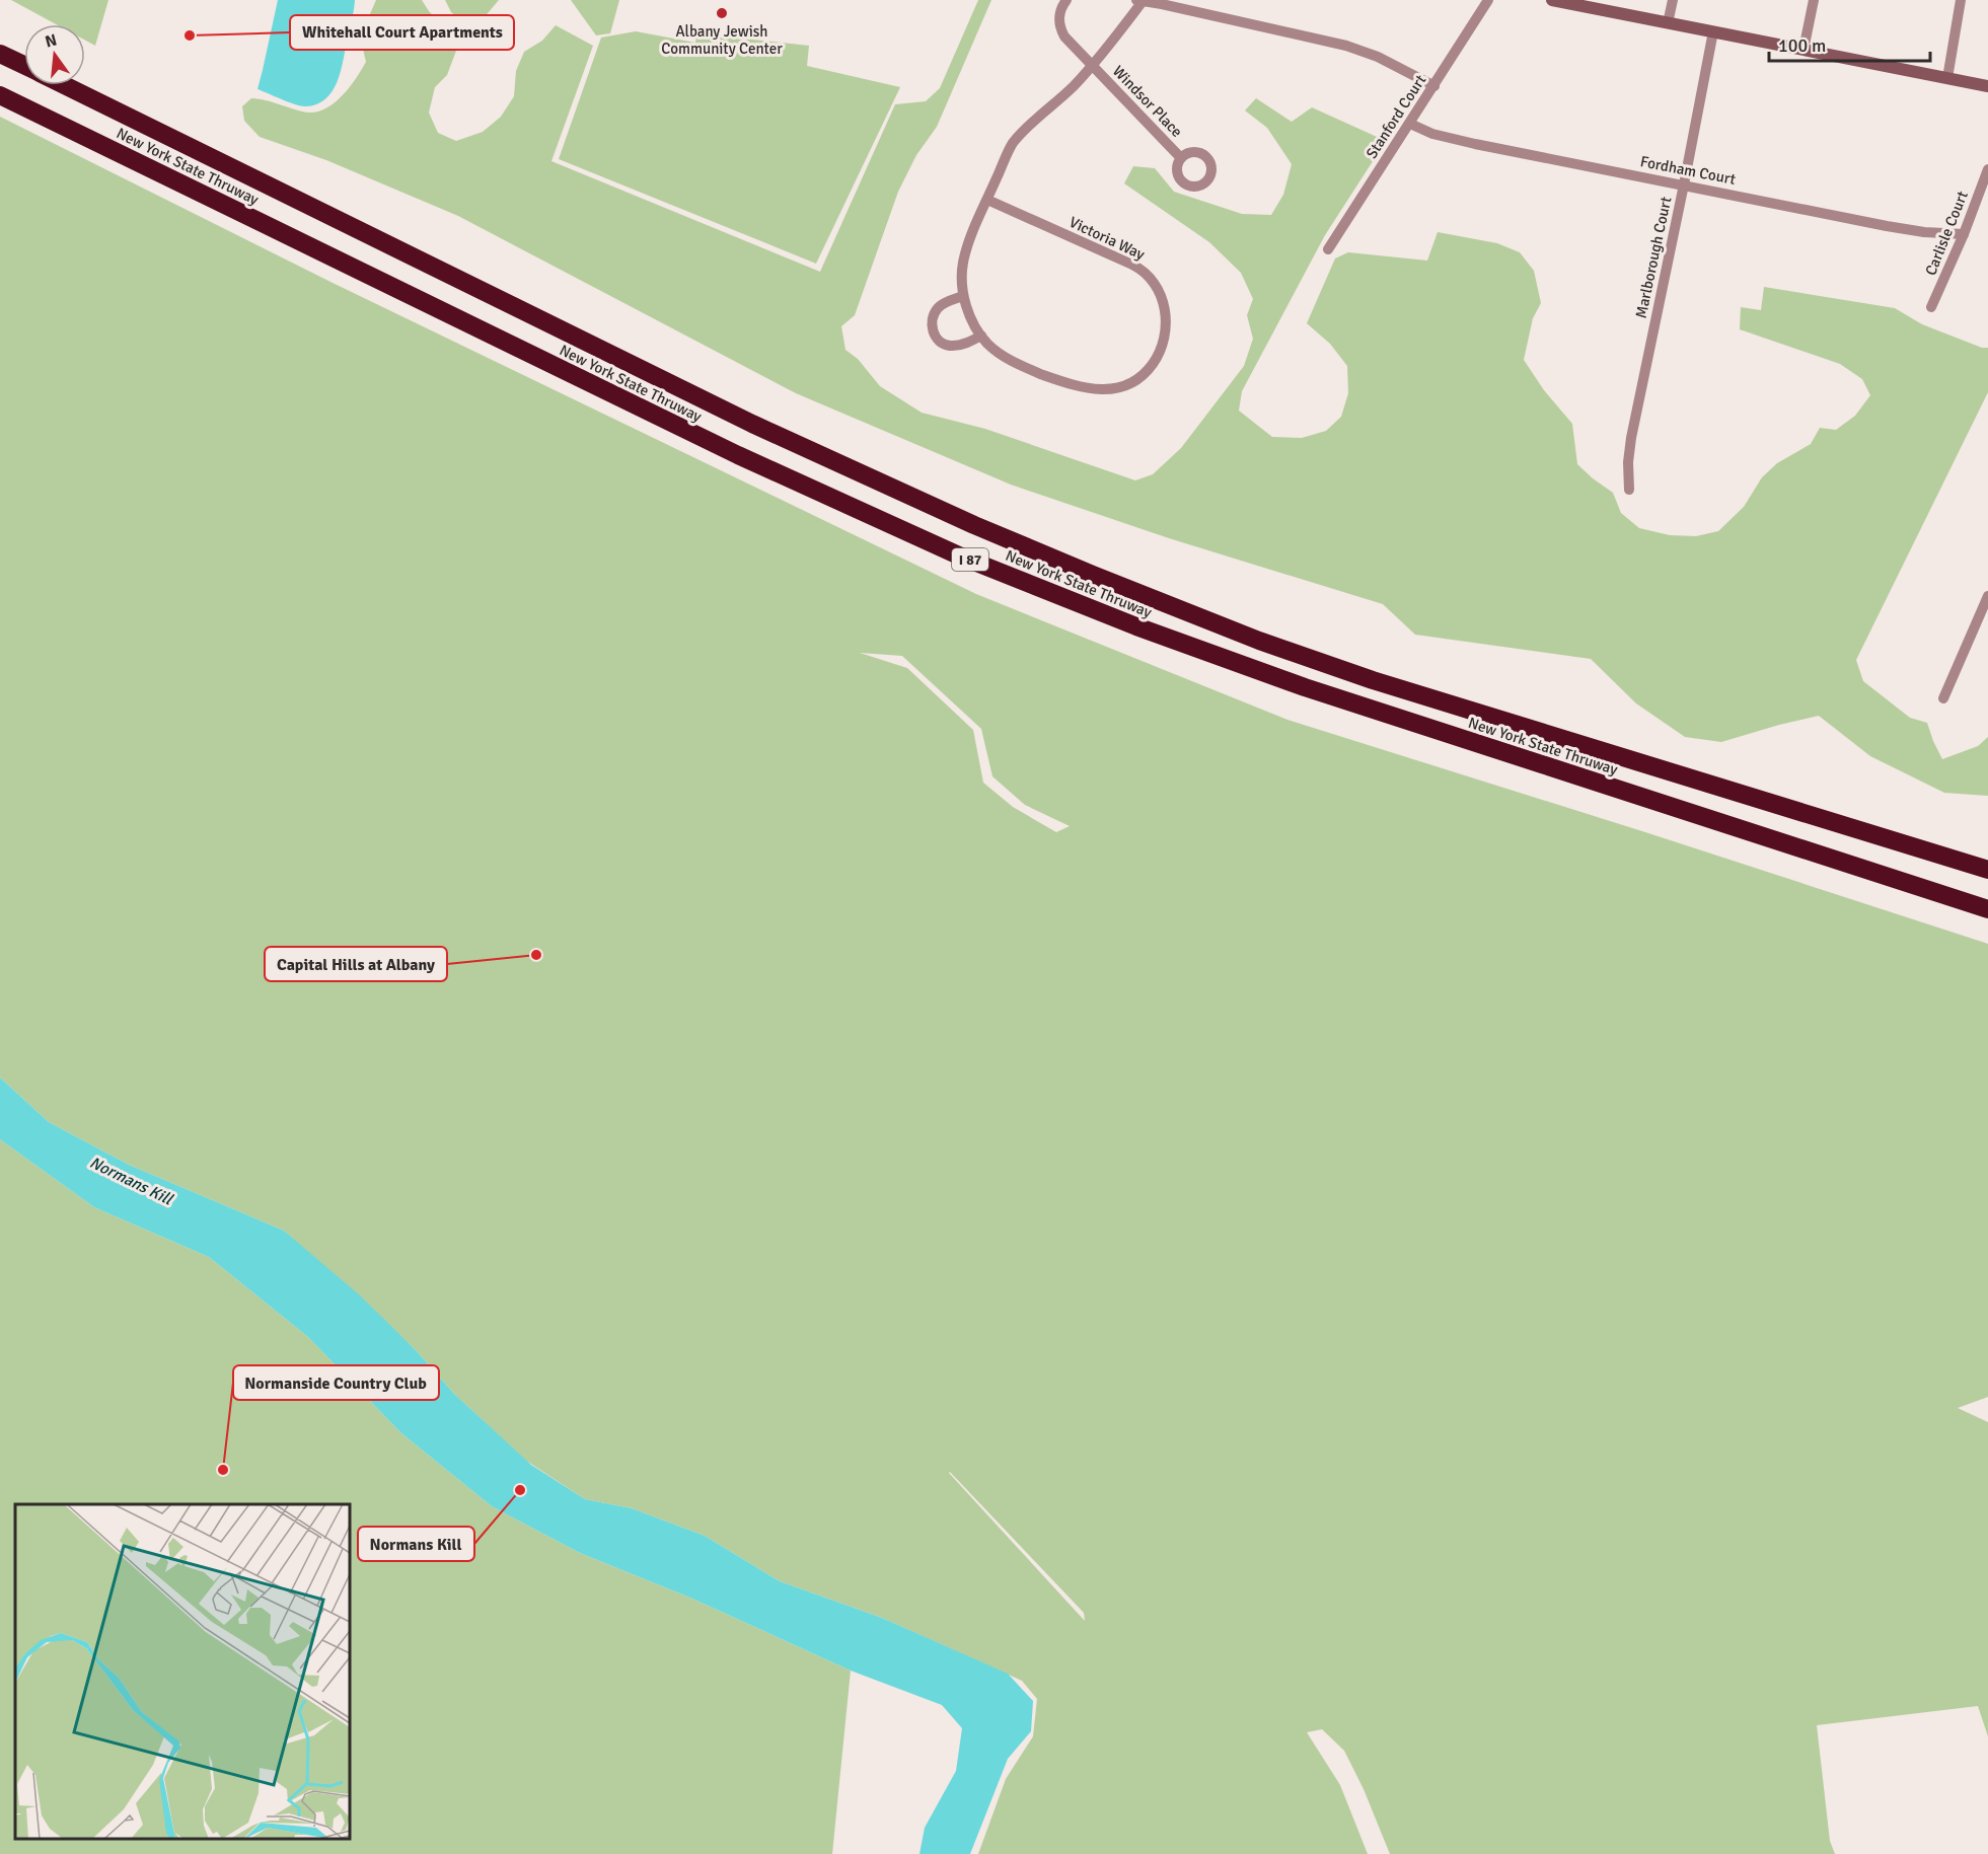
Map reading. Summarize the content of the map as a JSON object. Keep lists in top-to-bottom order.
{
  "streets": {
    "highway": ["New York State Thruway", "I 87"],
    "street": [
      "Windsor Place",
      "Stanford Court",
      "Fordham Court",
      "Carlisle Court",
      "Victoria Way",
      "Marlborough Court"
    ]
  },
  "crossings": [
    ["Windsor Place", "Victoria Way"],
    ["Stanford Court", "Fordham Court"],
    ["Fordham Court", "Carlisle Court"],
    ["Fordham Court", "Marlborough Court"]
  ],
  "water": ["Normans Kill"],
  "places": [
    "Albany Jewish Community Center",
    "Whitehall Court Apartments",
    "Capital Hills at Albany",
    "Normanside Country Club",
    "Normans Kill"
  ],
  "scale_bar": "100 m",
  "north": "top"
}
